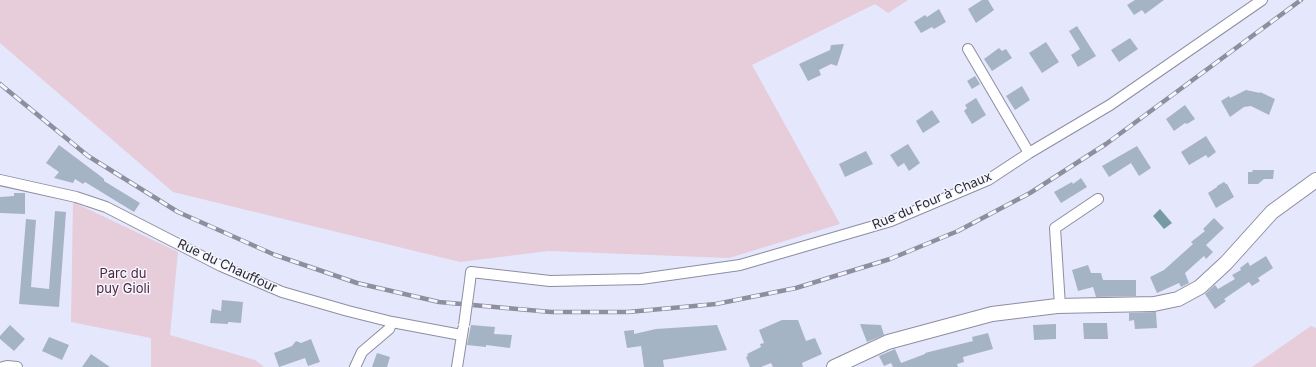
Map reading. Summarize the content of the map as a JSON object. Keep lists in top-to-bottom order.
{
  "streets": {
    "street": ["Rue du Four à Chaux", "Rue du Chauffour"]
  },
  "crossings": [
    ["Rue du Four à Chaux", "Rue du Chauffour"]
  ],
  "parks": ["Parc du puy Gioli"]
}
